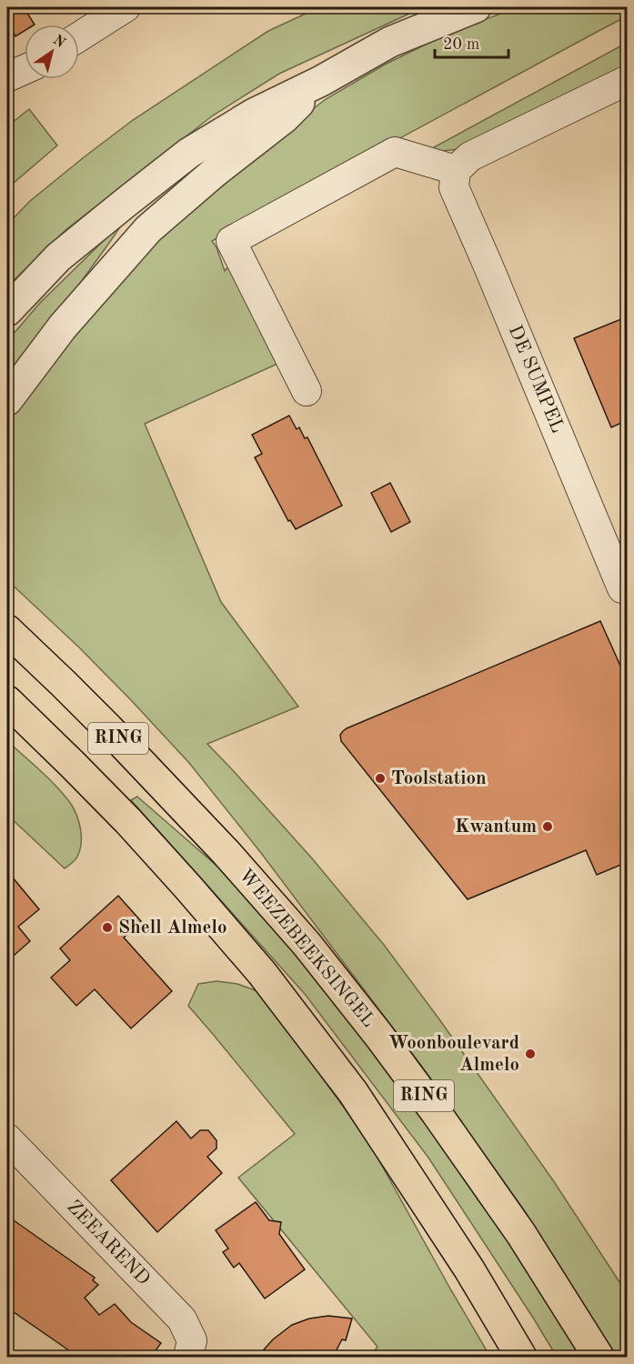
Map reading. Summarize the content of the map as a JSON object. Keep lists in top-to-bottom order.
{
  "streets": {
    "main road": ["RING", "WEEZEBEEKSINGEL"],
    "street": ["DE SUMPEL", "ZEEAREND"]
  },
  "places": [
    "Toolstation",
    "Kwantum",
    "Shell Almelo",
    "Woonboulevard Almelo"
  ],
  "scale_bar": "20 m",
  "north": "top right"
}
